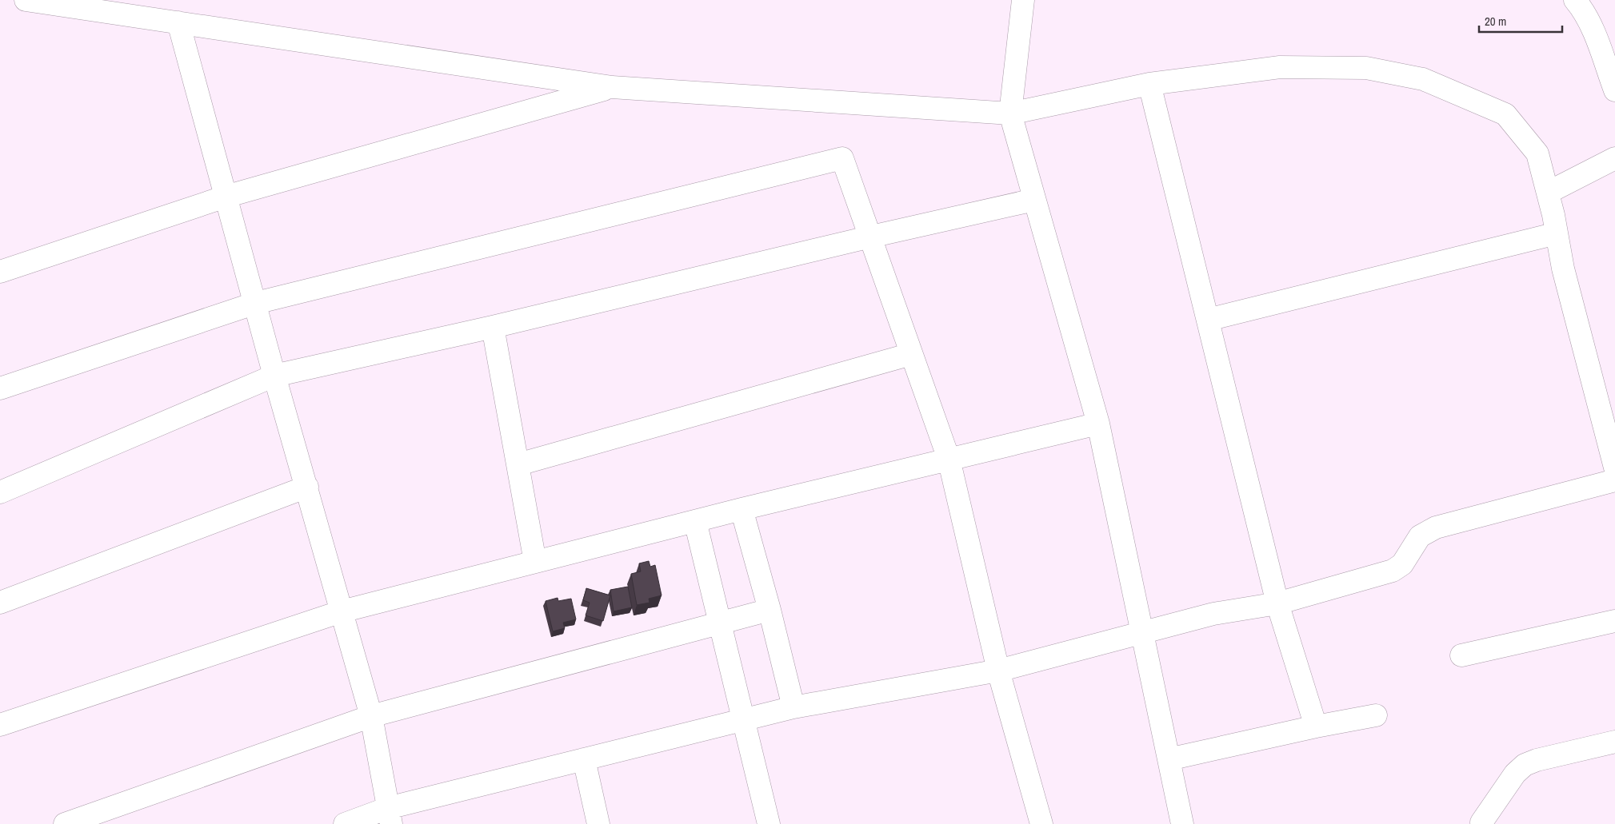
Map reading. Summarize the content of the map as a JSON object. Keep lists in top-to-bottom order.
{
  "scale_bar": "20 m"
}
